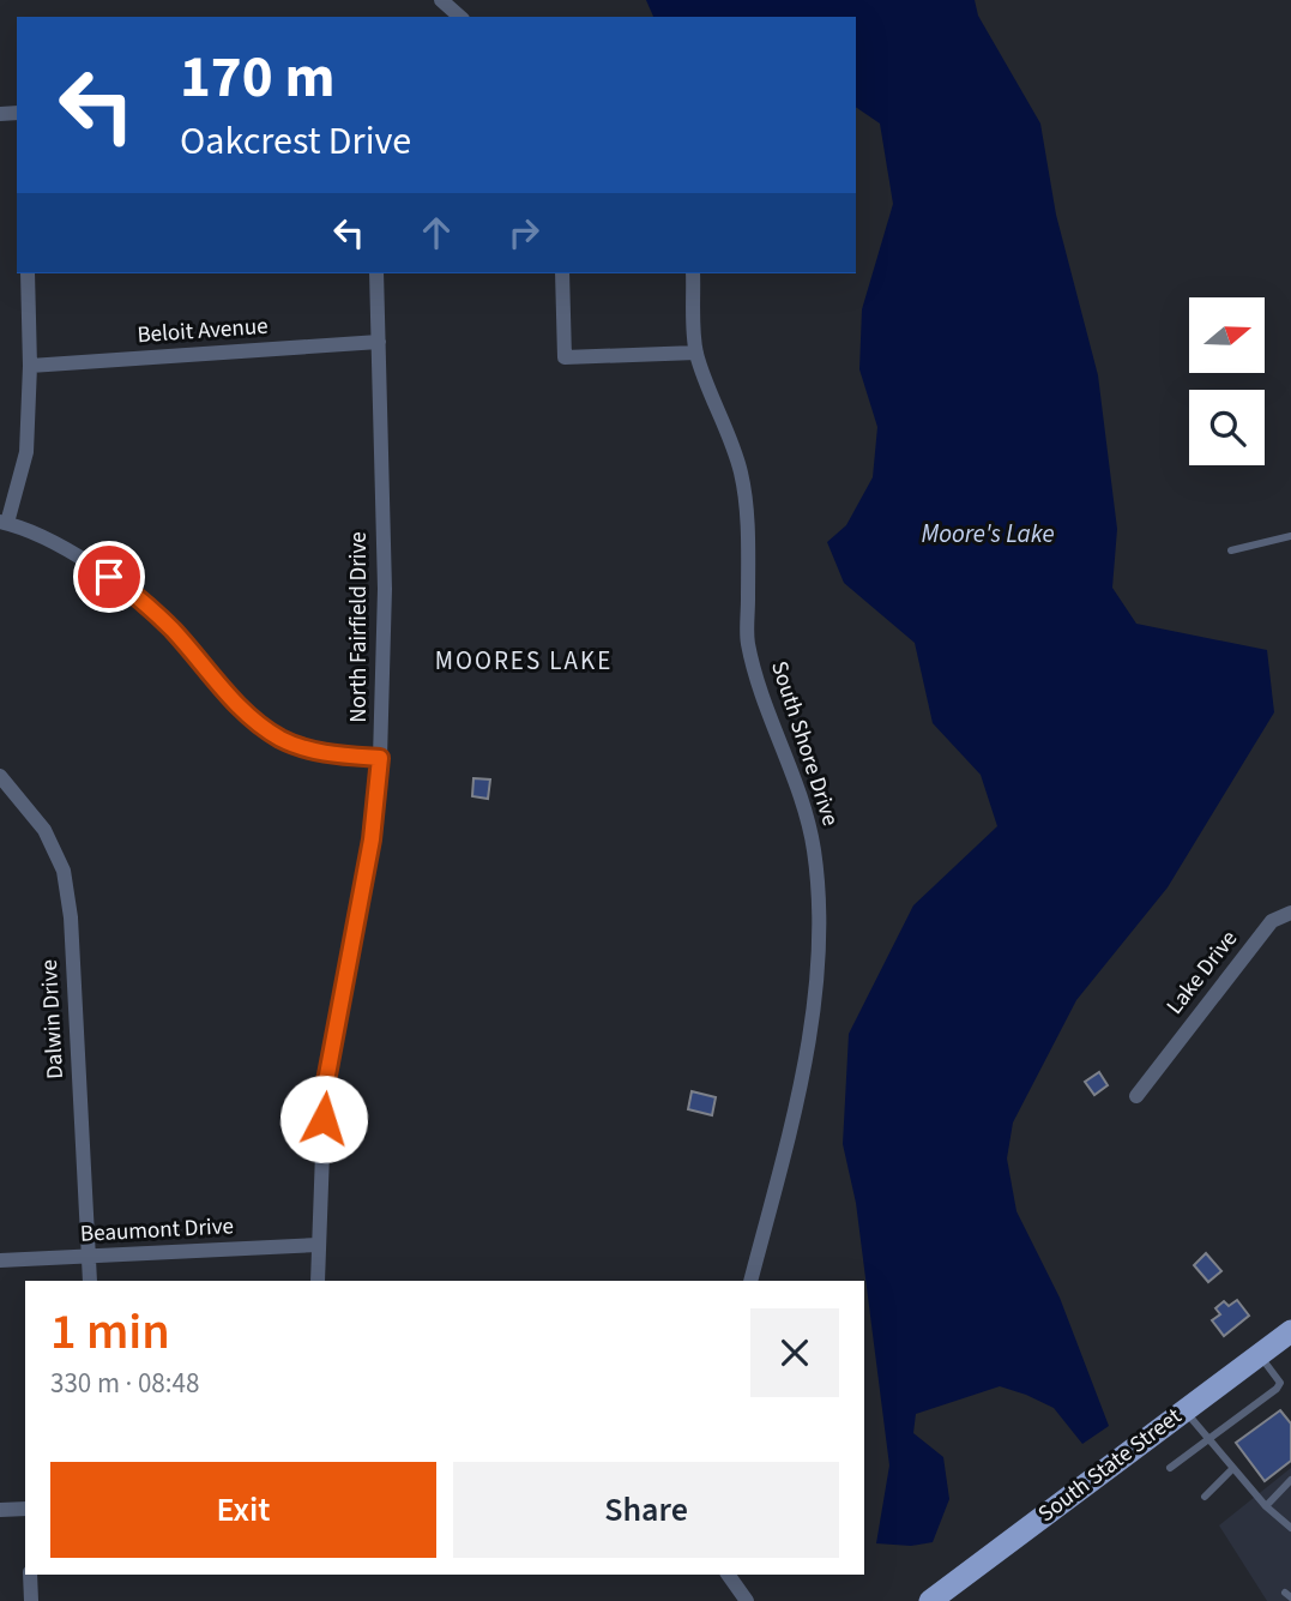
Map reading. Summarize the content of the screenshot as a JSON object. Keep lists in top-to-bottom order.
{
  "streets": {
    "main road": ["South State Street"],
    "street": [
      "Beloit Avenue",
      "North Fairfield Drive",
      "South Shore Drive",
      "Lake Drive",
      "Dalwin Drive",
      "Beaumont Drive"
    ]
  },
  "crossings": [
    ["Beloit Avenue", "North Fairfield Drive"],
    ["North Fairfield Drive", "Beaumont Drive"],
    ["Dalwin Drive", "Beaumont Drive"]
  ],
  "districts": ["MOORES LAKE"],
  "water": ["Moore's Lake"],
  "north": "right",
  "page": {
    "turn": ["170 m", "Oakcrest Drive"],
    "heading": ["1 min", "330 m · 08:48"],
    "buttons": ["Exit", "Share"]
  }
}
